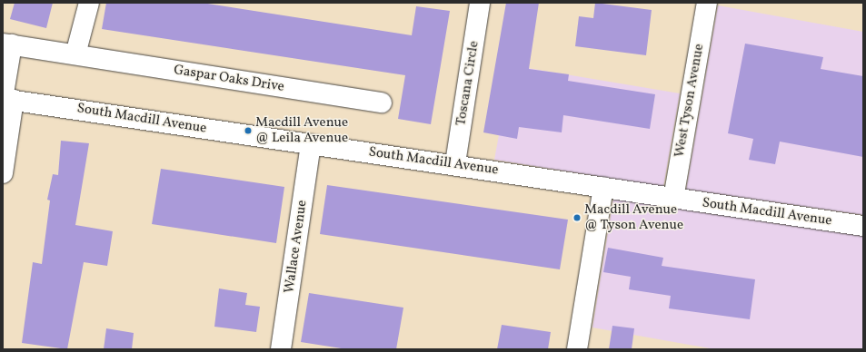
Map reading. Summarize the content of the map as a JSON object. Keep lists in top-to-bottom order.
{
  "streets": {
    "street": [
      "Gaspar Oaks Drive",
      "Toscana Circle",
      "West Tyson Avenue",
      "South Macdill Avenue",
      "Wallace Avenue"
    ]
  },
  "crossings": [
    ["Toscana Circle", "South Macdill Avenue"],
    ["West Tyson Avenue", "South Macdill Avenue"],
    ["South Macdill Avenue", "Wallace Avenue"]
  ],
  "places": ["Macdill Avenue @ Leila Avenue", "Macdill Avenue @ Tyson Avenue"]
}
